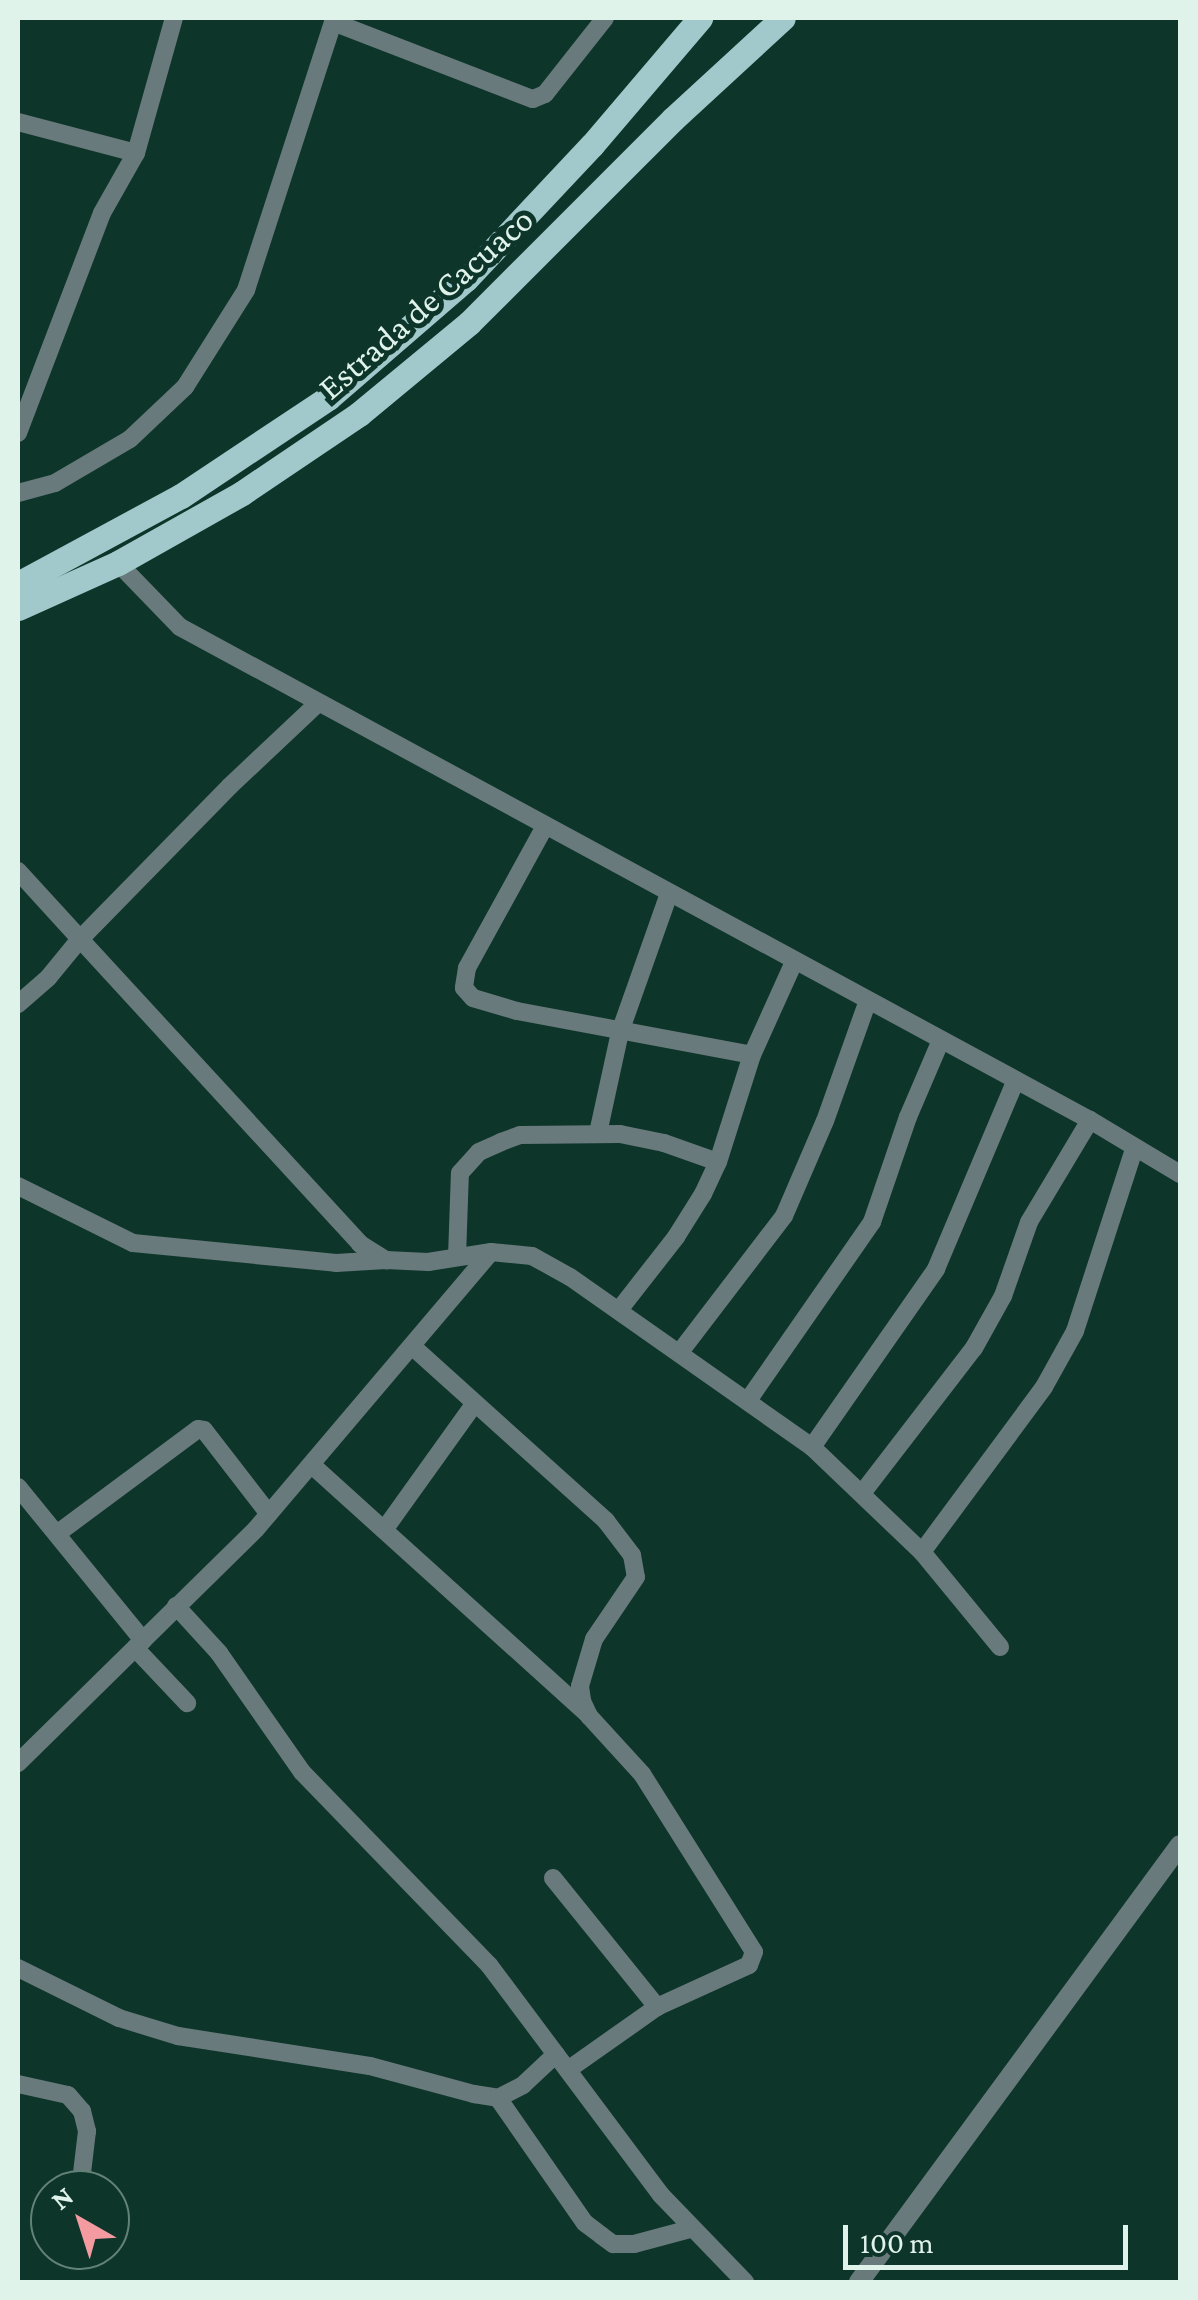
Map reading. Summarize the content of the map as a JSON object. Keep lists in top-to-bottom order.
{
  "streets": {
    "main road": ["Estrada de Cacuaco"]
  },
  "scale_bar": "100 m",
  "north": "top left"
}
